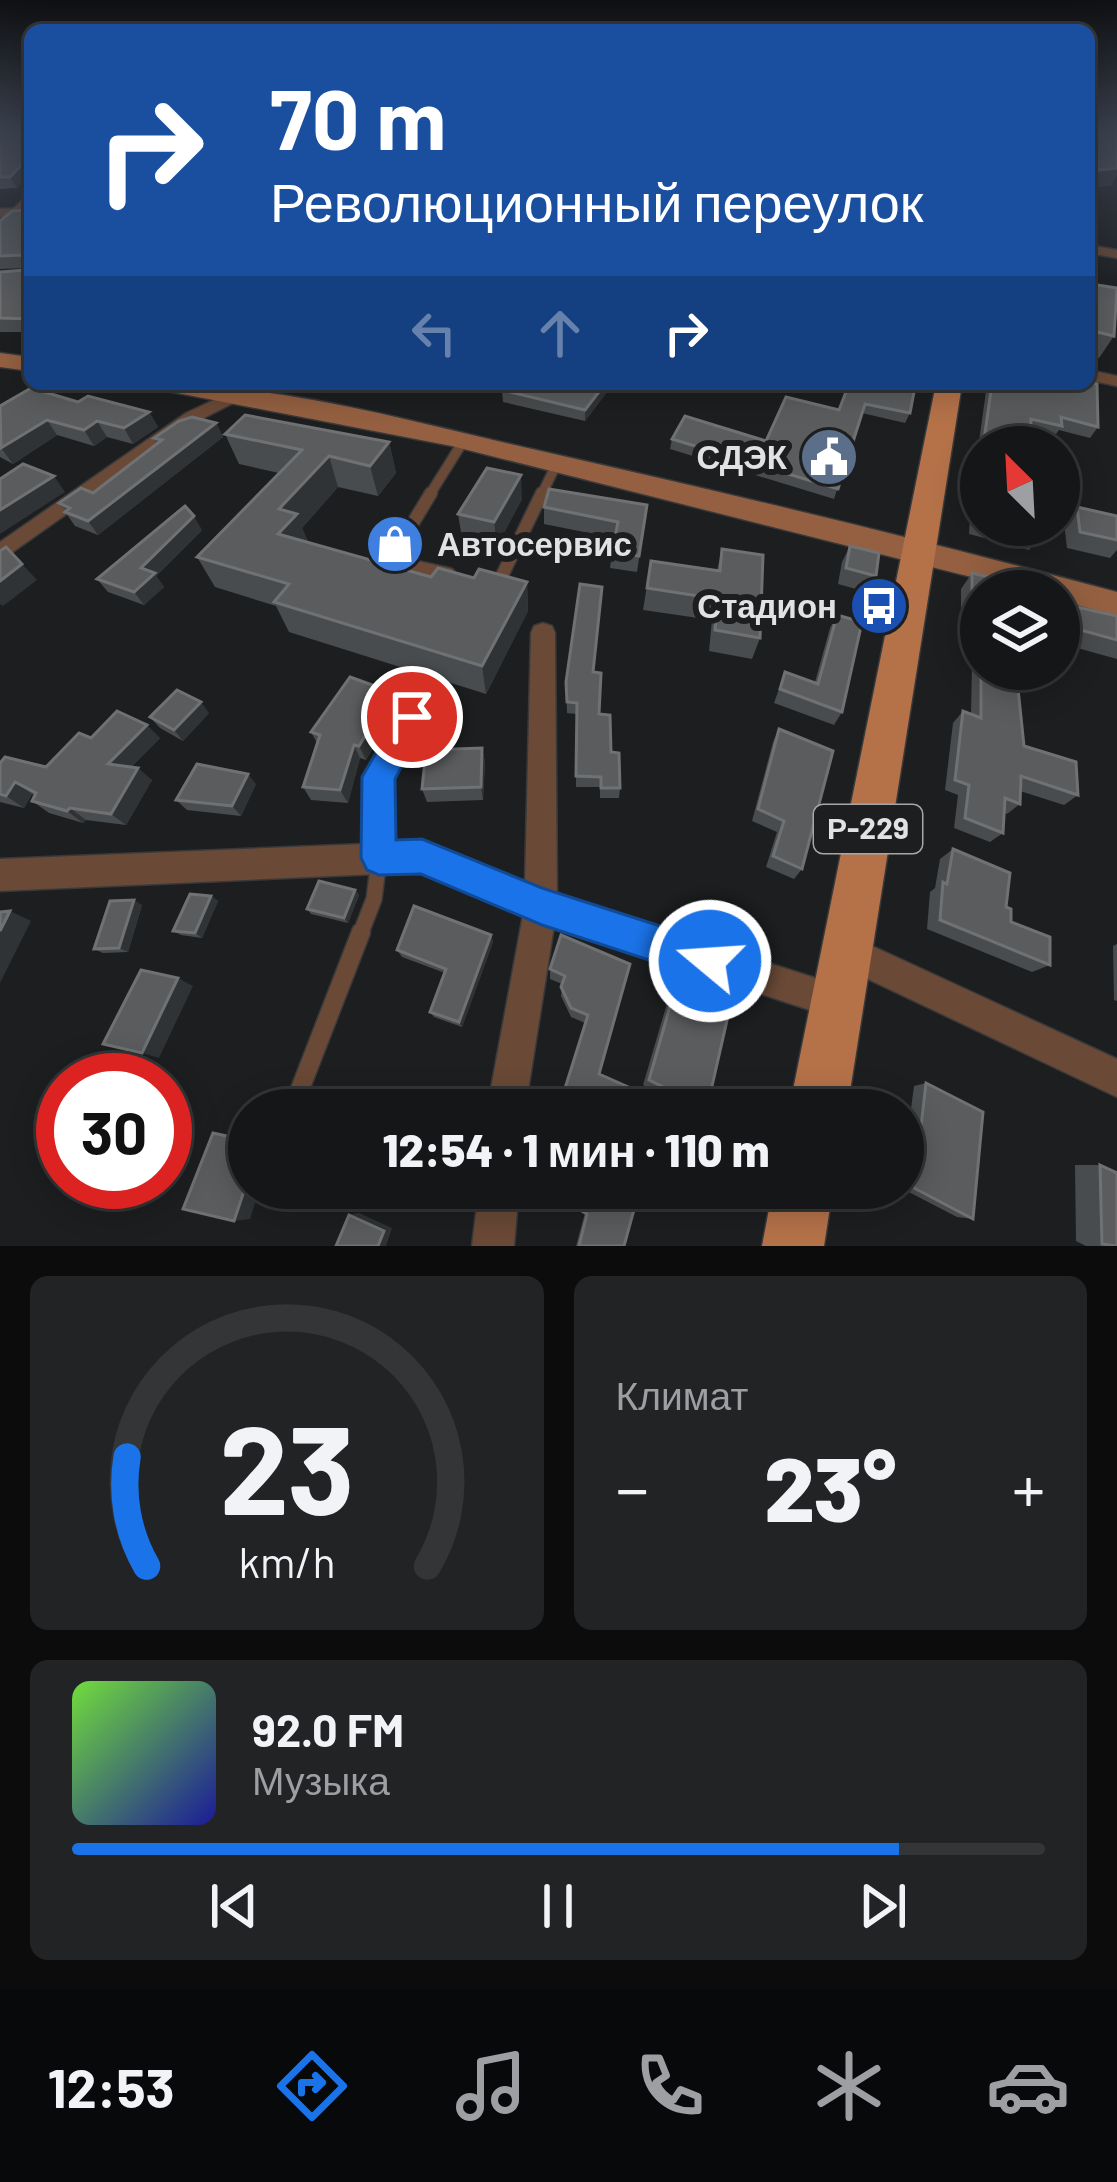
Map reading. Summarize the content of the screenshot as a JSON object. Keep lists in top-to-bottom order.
{
  "streets": {
    "main road": ["Р-229"]
  },
  "places": {
    "public building": ["СДЭК"],
    "shop": ["Автосервис"],
    "bus stop": ["Стадион"]
  },
  "north": "top left",
  "page": {
    "turn": ["70 m", "Революционный переулок"],
    "limit": "30",
    "trip": "12:54 · 1 мин · 110 m",
    "tile": "Климат",
    "heat": ["−", "23°", "+"],
    "song": ["92.0 FM", "Музыка"],
    "tabs": "12:53",
    "gauge": ["23", "km/h"]
  }
}
